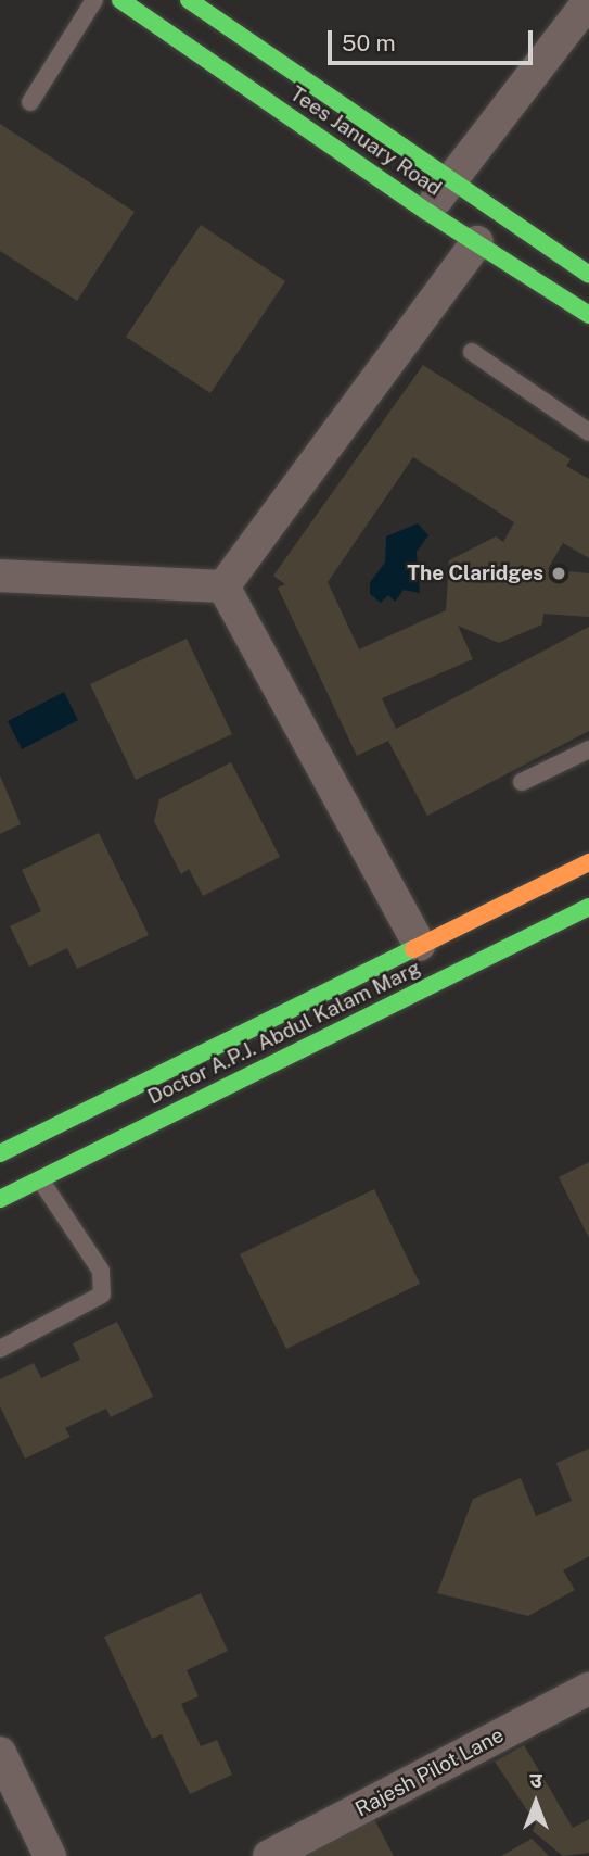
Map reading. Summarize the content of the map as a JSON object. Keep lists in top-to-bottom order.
{
  "streets": {
    "main road": ["Tees January Road", "Doctor A.P.J. Abdul Kalam Marg"],
    "street": ["Rajesh Pilot Lane"]
  },
  "places": ["The Claridges"],
  "scale_bar": "50 m",
  "north": "top"
}
